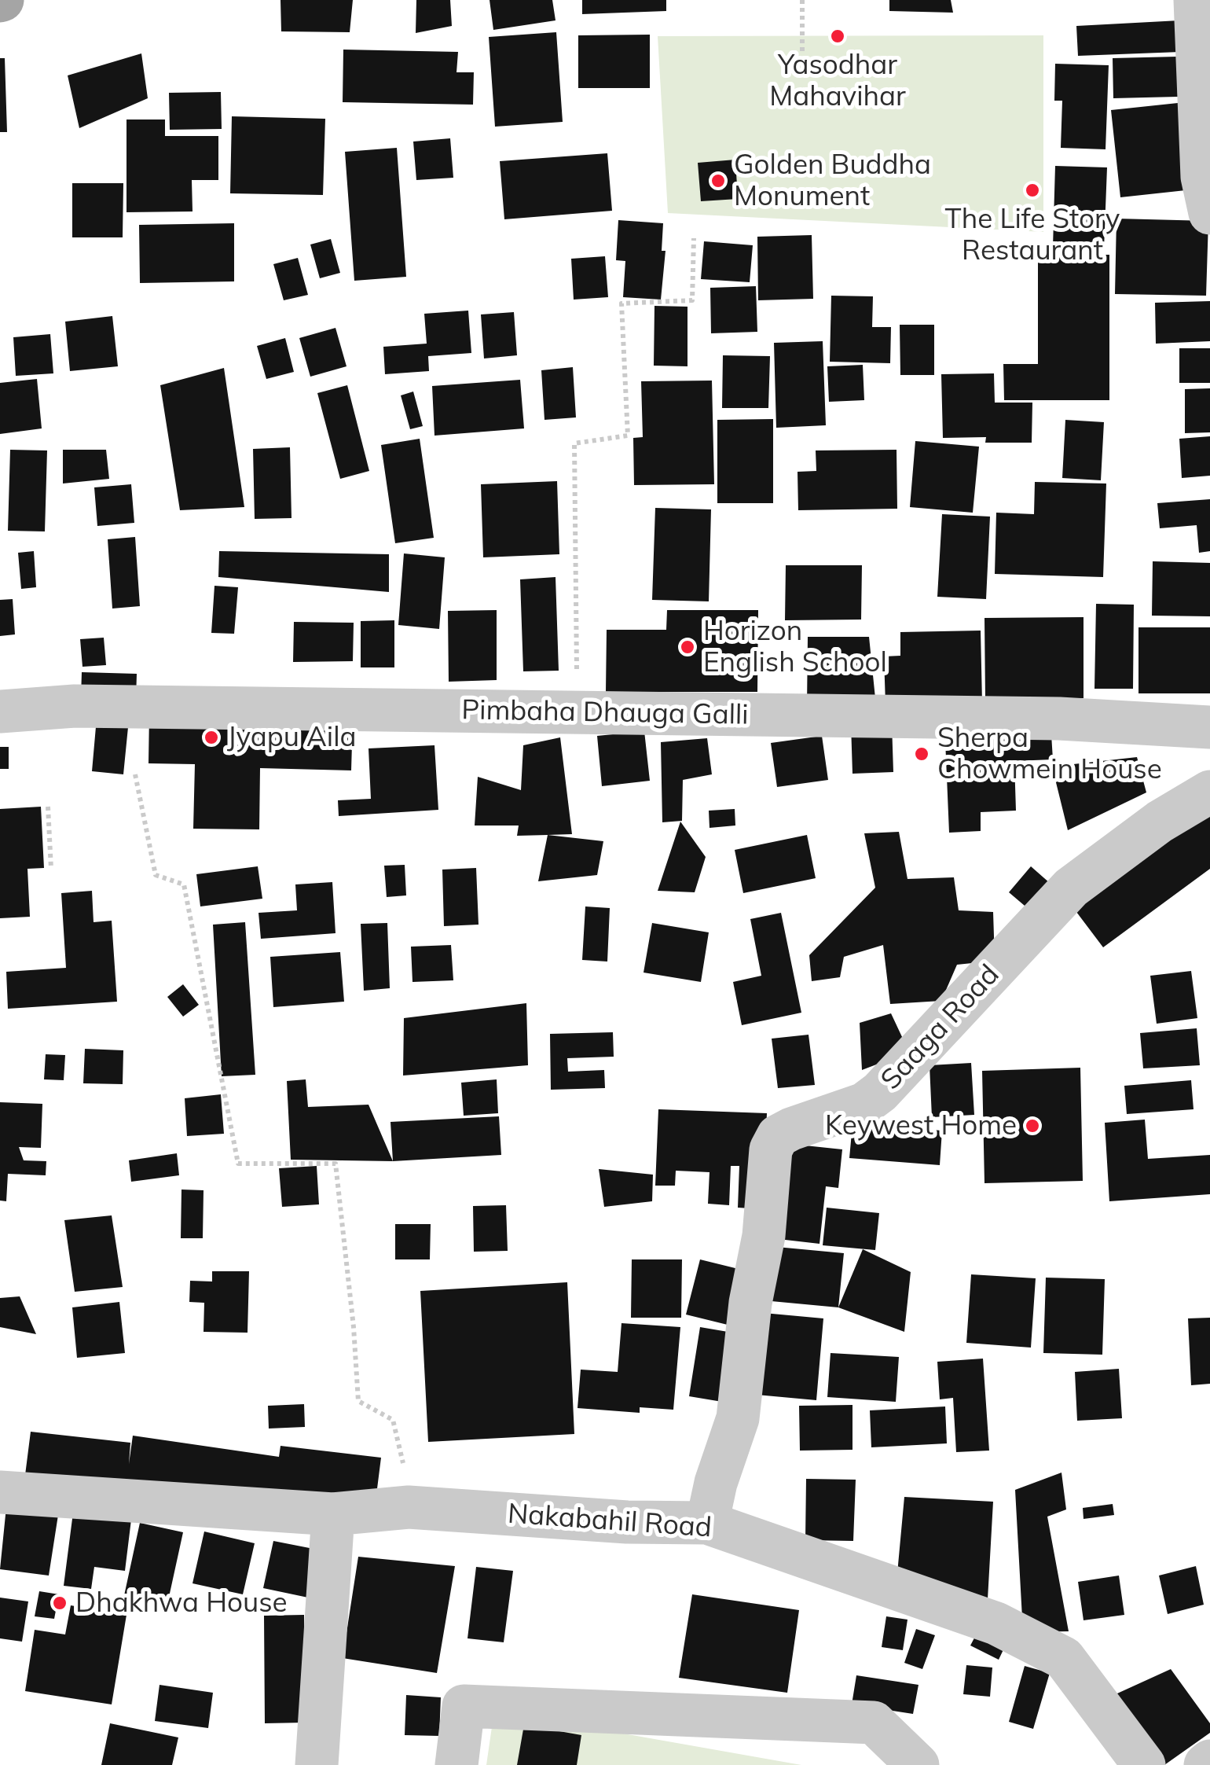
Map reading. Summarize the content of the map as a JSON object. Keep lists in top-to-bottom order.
{
  "streets": {
    "street": ["Pimbaha Dhauga Galli", "Saaga Road", "Nakabahil Road"]
  },
  "crossings": [
    ["Saaga Road", "Nakabahil Road"]
  ],
  "places": [
    "Yasodhar Mahavihar",
    "Golden Buddha Monument",
    "The Life Story Restaurant",
    "Horizon English School",
    "Jyapu Aila",
    "Sherpa Chowmein House",
    "Keywest Home",
    "Dhakhwa House"
  ]
}
